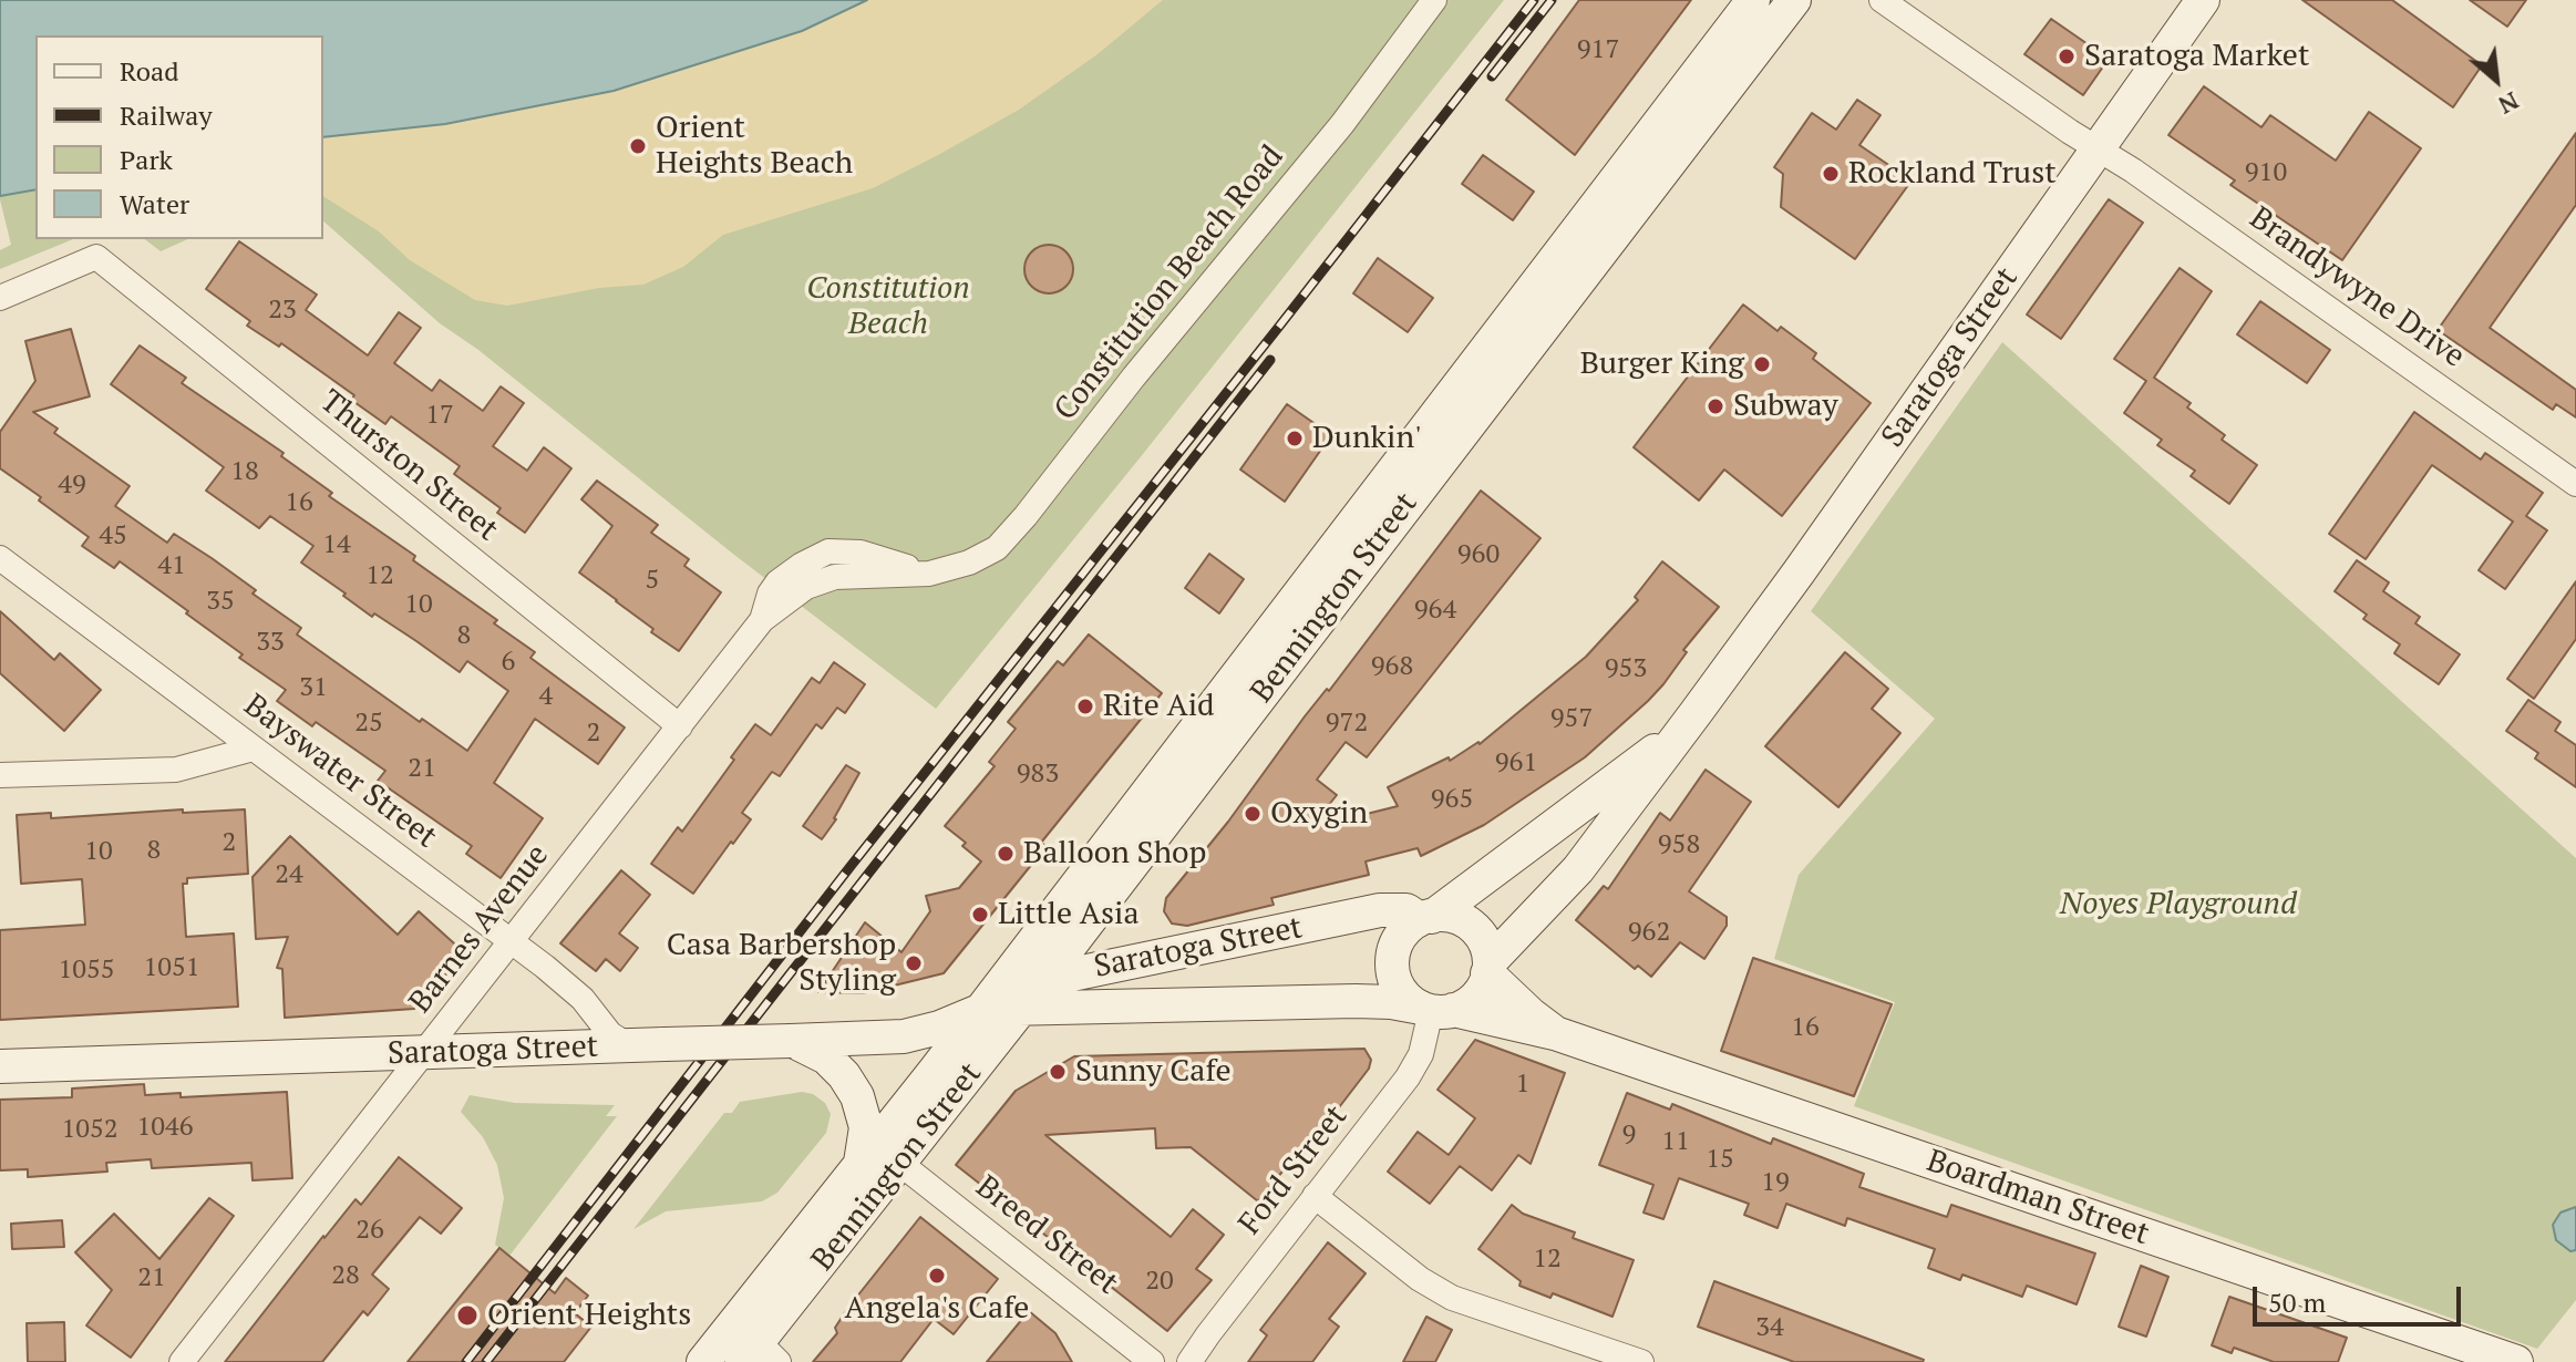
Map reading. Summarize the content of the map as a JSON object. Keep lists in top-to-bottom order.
{
  "streets": {
    "main road": ["Saratoga Street", "Bennington Street", "Boardman Street"],
    "street": [
      "Constitution Beach Road",
      "Brandywyne Drive",
      "Thurston Street",
      "Bayswater Street",
      "Barnes Avenue",
      "Ford Street",
      "Breed Street"
    ]
  },
  "crossings": [
    ["Constitution Beach Road", "Barnes Avenue"],
    ["Brandywyne Drive", "Saratoga Street"],
    ["Saratoga Street", "Bennington Street"],
    ["Saratoga Street", "Bayswater Street"],
    ["Saratoga Street", "Barnes Avenue"],
    ["Saratoga Street", "Ford Street"],
    ["Saratoga Street", "Boardman Street"],
    ["Thurston Street", "Barnes Avenue"],
    ["Bennington Street", "Breed Street"],
    ["Bayswater Street", "Barnes Avenue"],
    ["Ford Street", "Boardman Street"]
  ],
  "parks": ["Constitution Beach", "Noyes Playground"],
  "places": [
    "Saratoga Market",
    "Orient Heights Beach",
    "Rockland Trust",
    "Burger King",
    "Subway",
    "Dunkin'",
    "Rite Aid",
    "Oxygin",
    "Balloon Shop",
    "Little Asia",
    "Casa Barbershop Styling",
    "Sunny Cafe",
    "Angela's Cafe",
    "Orient Heights"
  ],
  "house_numbers": [
    "917",
    "910",
    "23",
    "17",
    "18",
    "49",
    "16",
    "45",
    "14",
    "960",
    "41",
    "12",
    "5",
    "35",
    "10",
    "964",
    "8",
    "33",
    "6",
    "968",
    "953",
    "31",
    "4",
    "957",
    "25",
    "972",
    "2",
    "961",
    "21",
    "983",
    "965",
    "2",
    "958",
    "8",
    "10",
    "24",
    "962",
    "1051",
    "1055",
    "16",
    "1",
    "1046",
    "1052",
    "9",
    "11",
    "15",
    "19",
    "26",
    "12",
    "28",
    "21",
    "20",
    "34"
  ],
  "legend": [
    "Road",
    "Railway",
    "Park",
    "Water"
  ],
  "scale_bar": "50 m",
  "north": "bottom right"
}
